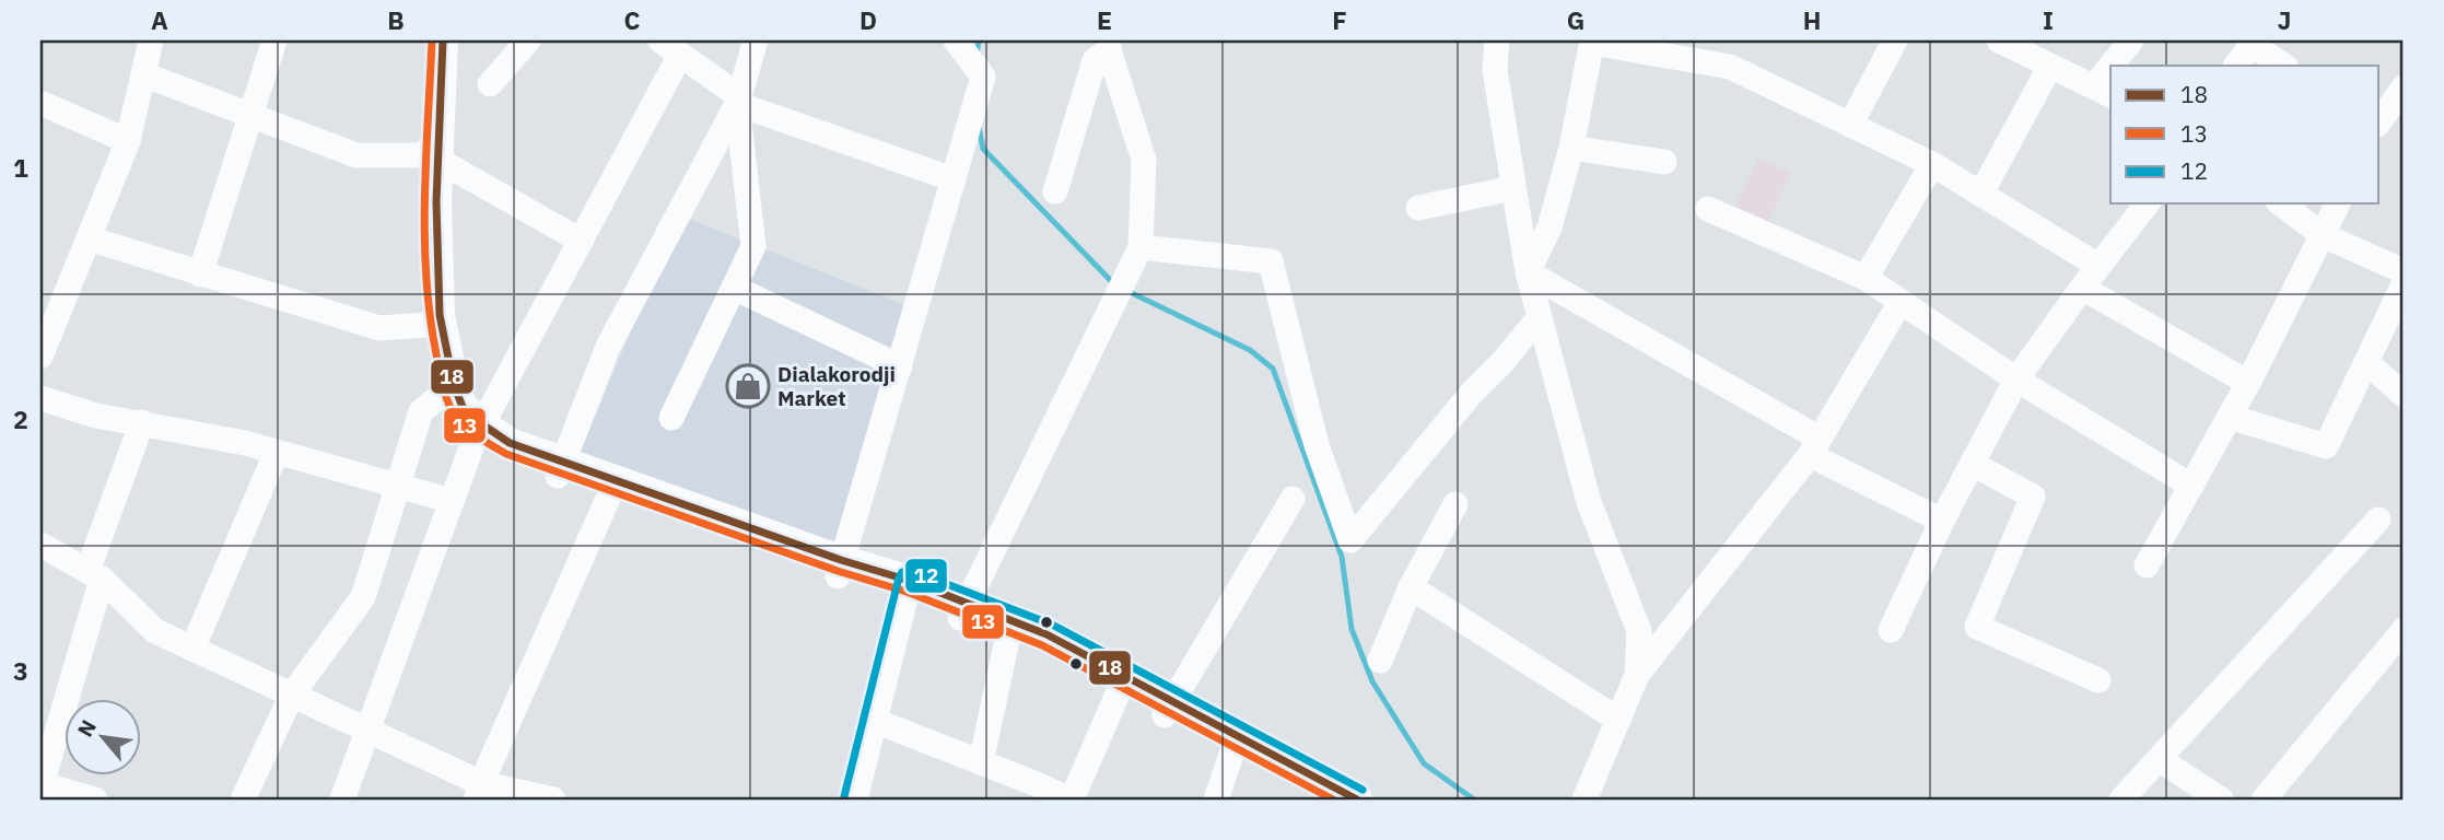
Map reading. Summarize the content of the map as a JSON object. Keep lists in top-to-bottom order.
{
  "places": {
    "shop": ["Dialakorodji Market"]
  },
  "lines": ["transit line 18", "transit line 13", "transit line 12"],
  "legend": ["18", "13", "12"],
  "north": "top left",
  "grid": {
    "columns": [
      "A",
      "B",
      "C",
      "D",
      "E",
      "F",
      "G",
      "H",
      "I",
      "J"
    ],
    "rows": ["1", "2", "3"]
  }
}
